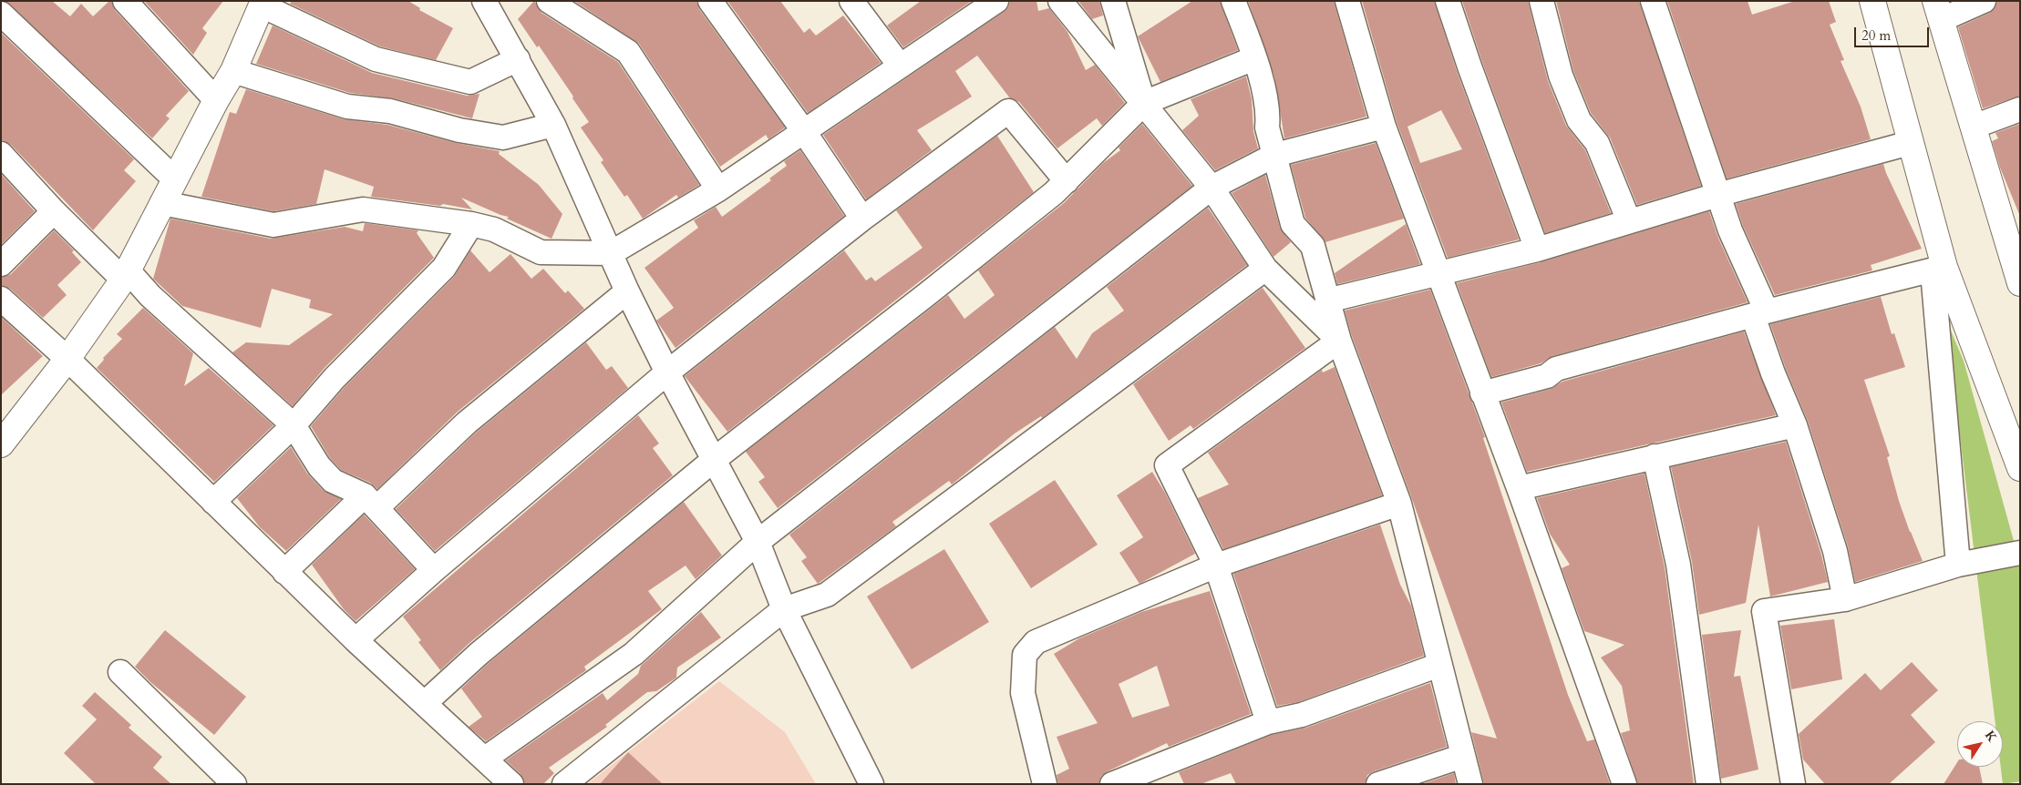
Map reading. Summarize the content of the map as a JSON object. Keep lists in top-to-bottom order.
{
  "scale_bar": "20 m",
  "north": "top right"
}
